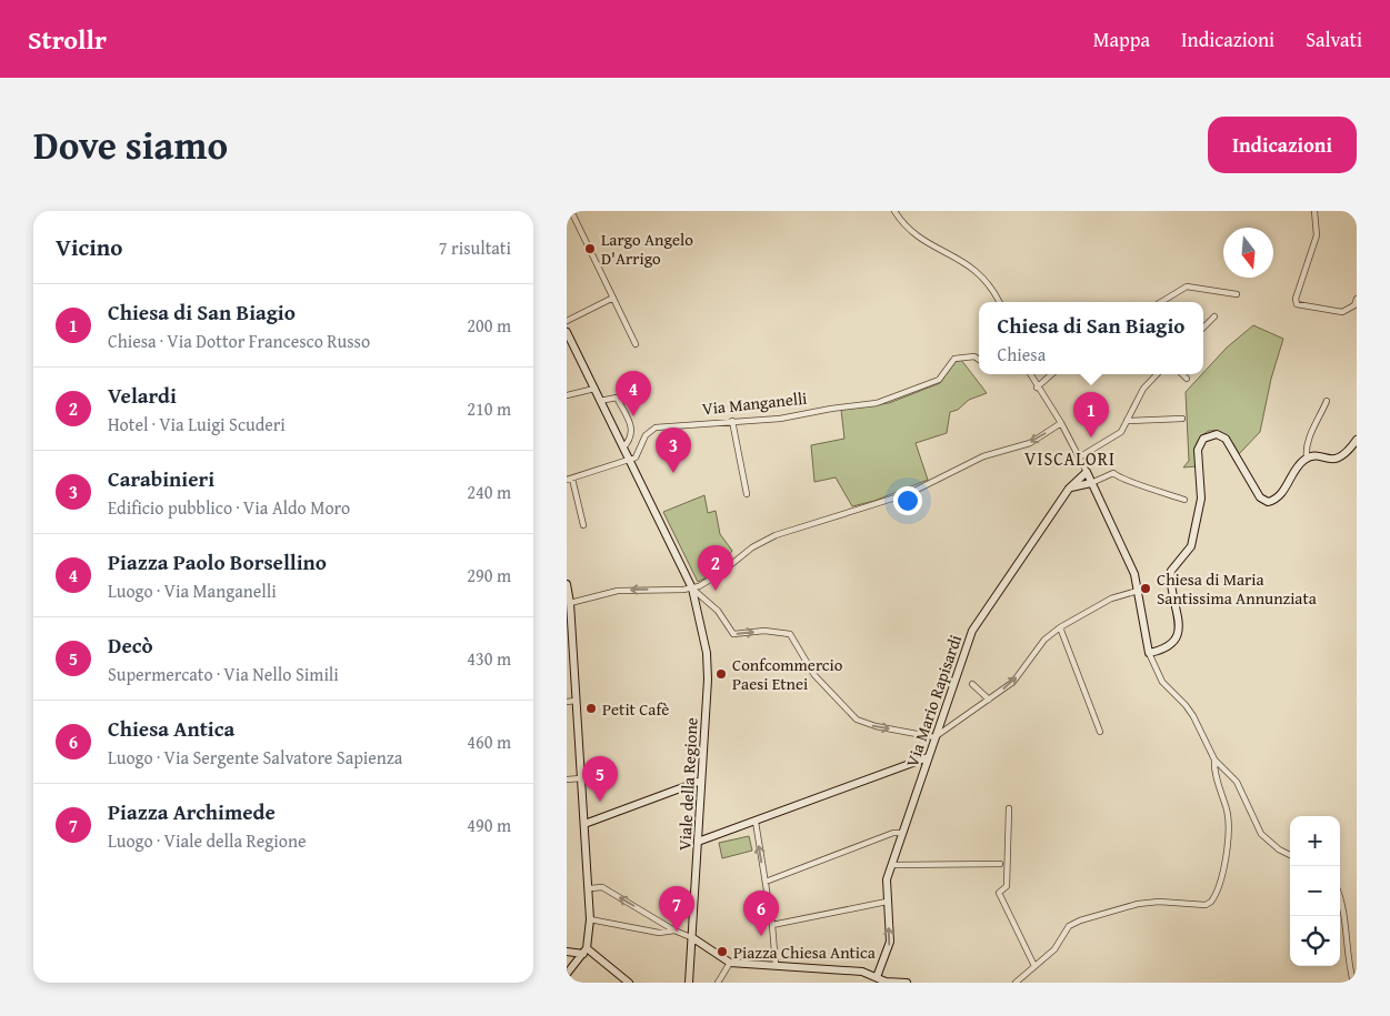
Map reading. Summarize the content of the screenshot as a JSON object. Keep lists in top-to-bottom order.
{
  "streets": {
    "street": ["Via Manganelli", "Via Mario Rapisardi", "Viale della Regione"]
  },
  "crossings": [
    ["Via Manganelli", "Viale della Regione"]
  ],
  "districts": ["VISCALORI"],
  "places": [
    "Largo Angelo D'Arrigo",
    "Chiesa di Maria Santissima Annunziata",
    "Confcommercio Paesi Etnei",
    "Petit Cafè",
    "Piazza Chiesa Antica"
  ],
  "north": "bottom",
  "page": {
    "header": "Strollr",
    "nav": ["Mappa", "Indicazioni", "Salvati"],
    "title": "Dove siamo",
    "buttons": "Indicazioni",
    "heading": ["Vicino", "7 risultati"],
    "list": [
      {
        "mark": "1",
        "name": "Chiesa di San Biagio",
        "note": "Chiesa · Via Dottor Francesco Russo",
        "value": "200 m"
      },
      {
        "mark": "2",
        "name": "Velardi",
        "note": "Hotel · Via Luigi Scuderi",
        "value": "210 m"
      },
      {
        "mark": "3",
        "name": "Carabinieri",
        "note": "Edificio pubblico · Via Aldo Moro",
        "value": "240 m"
      },
      {
        "mark": "4",
        "name": "Piazza Paolo Borsellino",
        "note": "Luogo · Via Manganelli",
        "value": "290 m"
      },
      {
        "mark": "5",
        "name": "Decò",
        "note": "Supermercato · Via Nello Simili",
        "value": "430 m"
      },
      {
        "mark": "6",
        "name": "Chiesa Antica",
        "note": "Luogo · Via Sergente Salvatore Sapienza",
        "value": "460 m"
      },
      {
        "mark": "7",
        "name": "Piazza Archimede",
        "note": "Luogo · Viale della Regione",
        "value": "490 m"
      }
    ],
    "popup": ["Chiesa di San Biagio", "Chiesa"],
    "pins": [
      "4",
      "1",
      "3",
      "2",
      "5",
      "7",
      "6"
    ],
    "map_buttons": ["+", "−"]
  }
}
